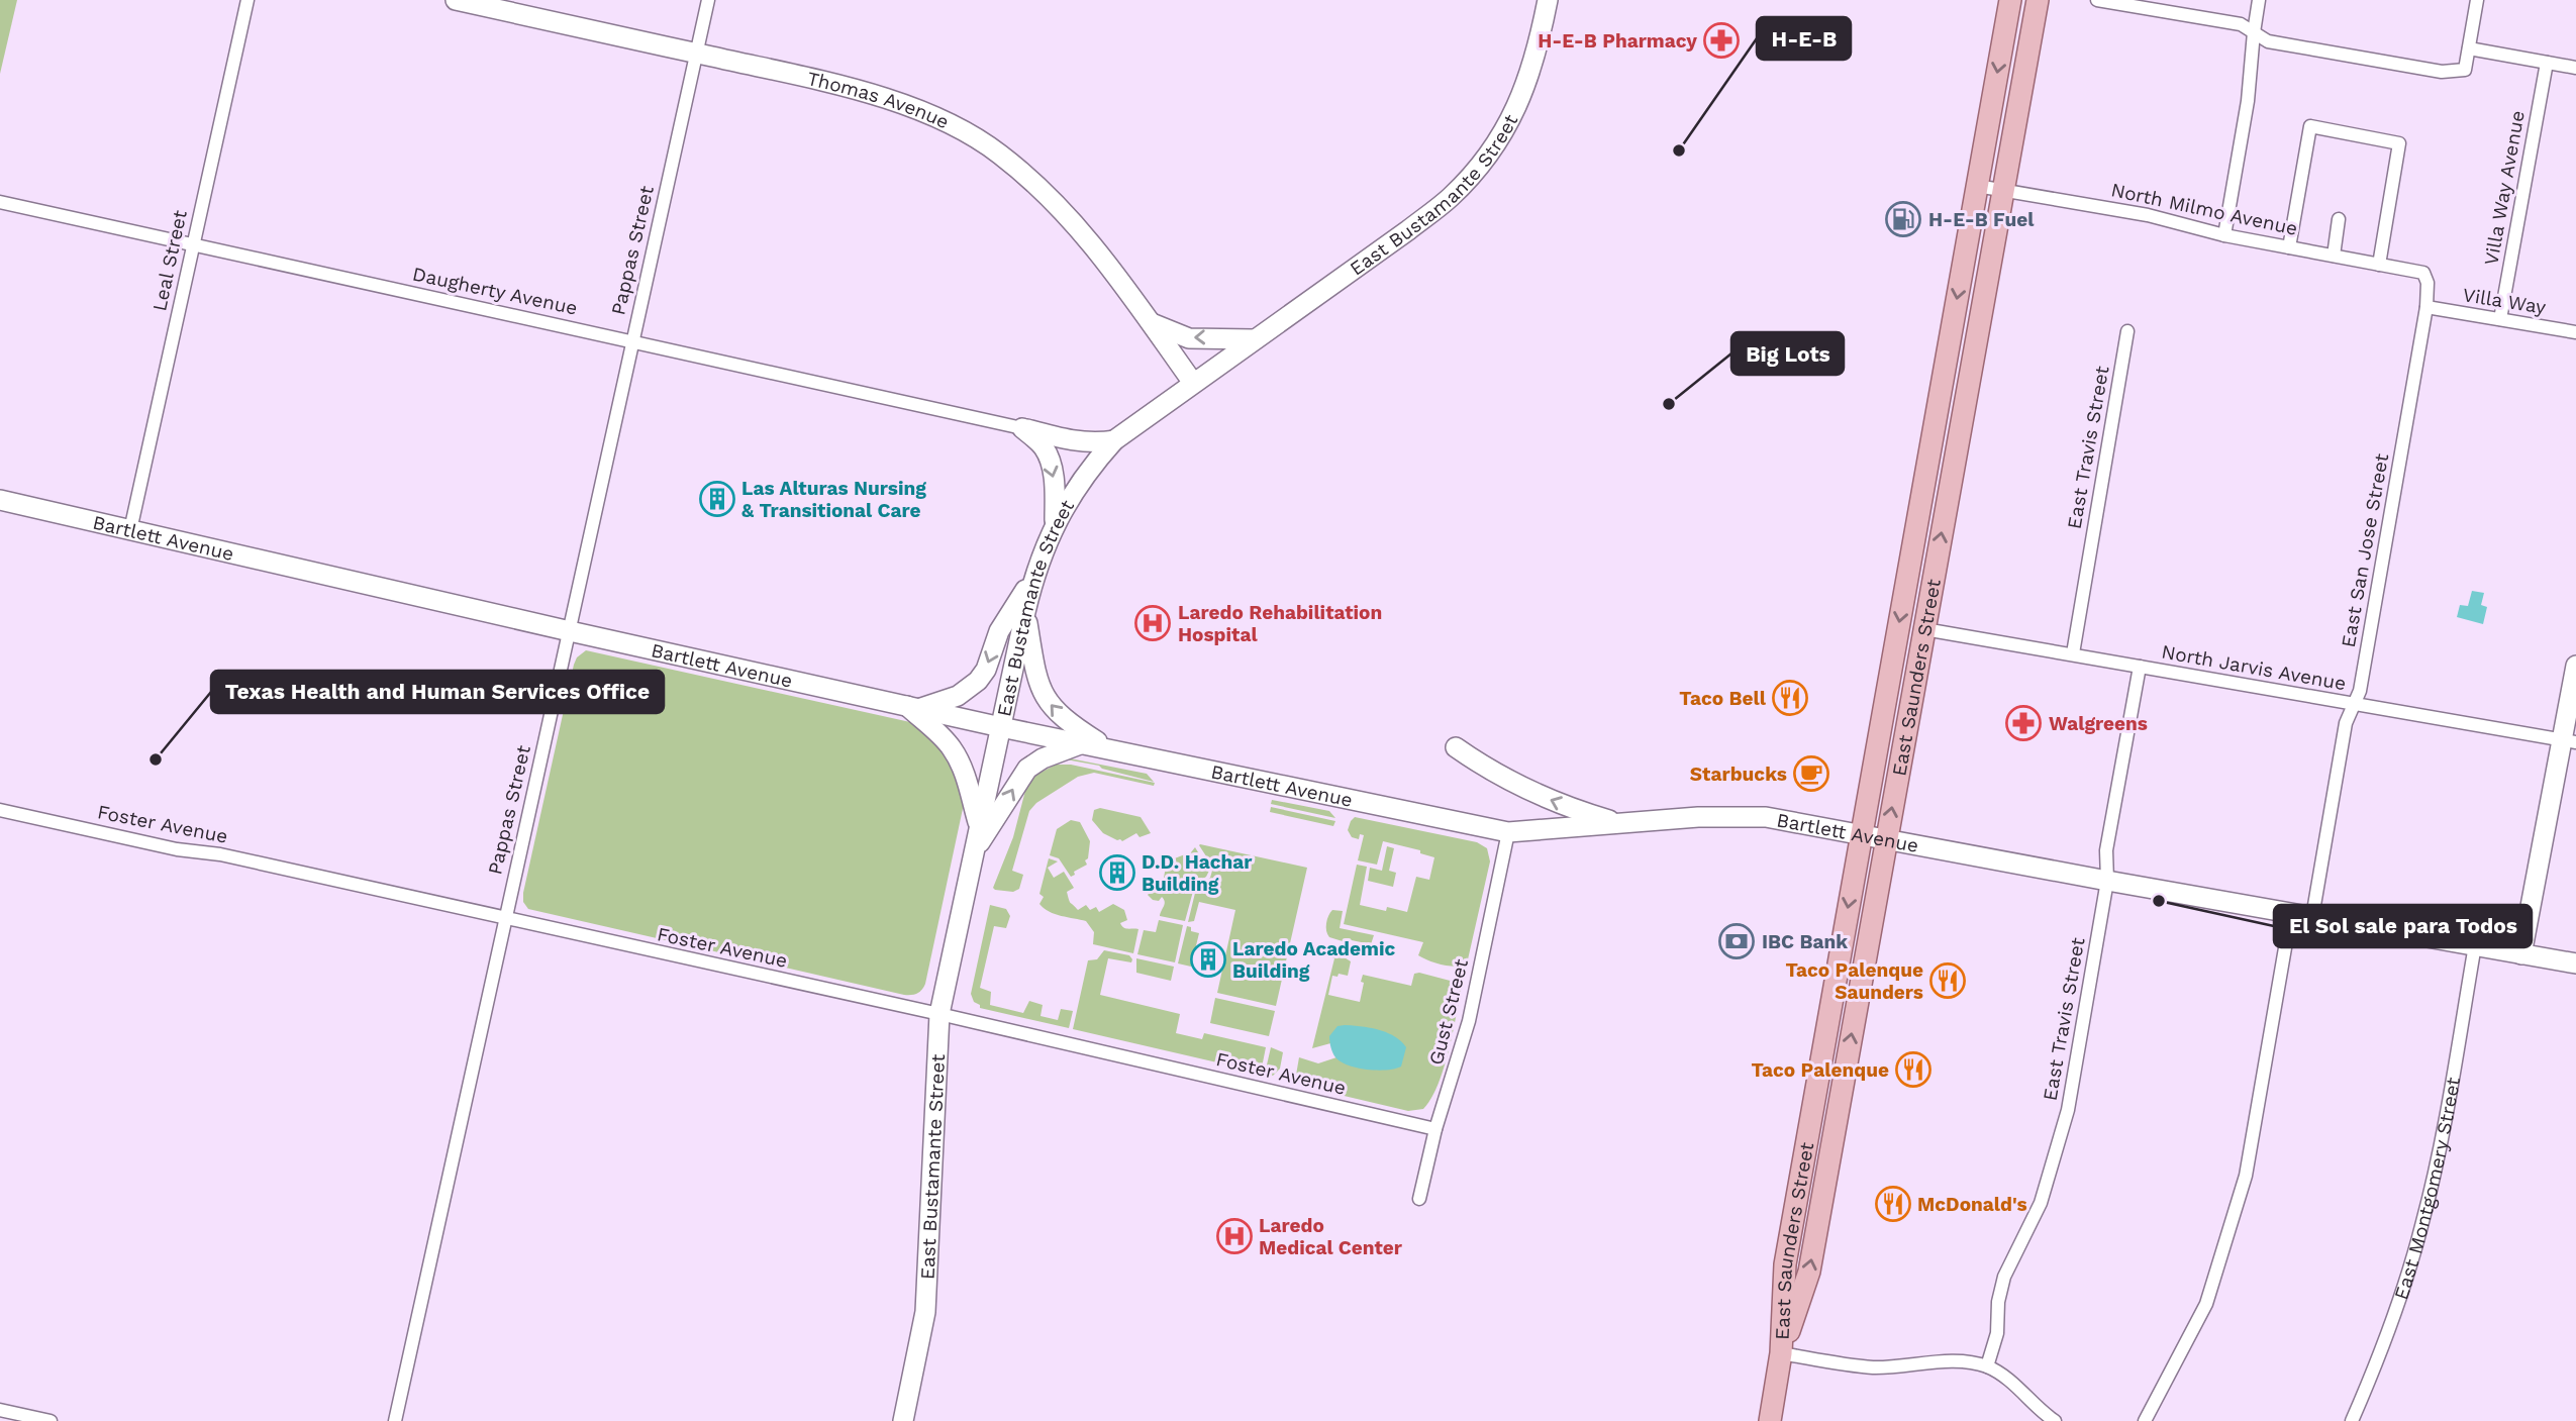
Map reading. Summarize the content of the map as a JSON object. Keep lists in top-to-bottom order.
{
  "streets": {
    "main road": [
      "Thomas Avenue",
      "East Bustamante Street",
      "Bartlett Avenue",
      "East Saunders Street"
    ],
    "street": [
      "Villa Way Avenue",
      "North Milmo Avenue",
      "Pappas Street",
      "Leal Street",
      "Daugherty Avenue",
      "Villa Way",
      "East Travis Street",
      "East San Jose Street",
      "North Jarvis Avenue",
      "Foster Avenue",
      "Gust Street",
      "East Montgomery Street"
    ]
  },
  "crossings": [
    ["Thomas Avenue", "East Bustamante Street"],
    ["Thomas Avenue", "Pappas Street"],
    ["Villa Way Avenue", "Villa Way"],
    ["East Bustamante Street", "Bartlett Avenue"],
    ["East Bustamante Street", "Foster Avenue"],
    ["North Milmo Avenue", "East San Jose Street"],
    ["North Milmo Avenue", "East Saunders Street"],
    ["Pappas Street", "Daugherty Avenue"],
    ["Pappas Street", "Bartlett Avenue"],
    ["Pappas Street", "Foster Avenue"],
    ["Leal Street", "Daugherty Avenue"],
    ["Leal Street", "Bartlett Avenue"],
    ["Villa Way", "East San Jose Street"],
    ["East Travis Street", "Bartlett Avenue"],
    ["East Travis Street", "North Jarvis Avenue"],
    ["Bartlett Avenue", "East San Jose Street"],
    ["Bartlett Avenue", "East Saunders Street"],
    ["Bartlett Avenue", "Gust Street"],
    ["Bartlett Avenue", "East Montgomery Street"],
    ["East San Jose Street", "North Jarvis Avenue"],
    ["North Jarvis Avenue", "East Saunders Street"],
    ["Foster Avenue", "Gust Street"]
  ],
  "places": {
    "pharmacy": ["H-E-B Pharmacy", "Walgreens"],
    "other": [
      "H-E-B",
      "Big Lots",
      "Texas Health and Human Services Office",
      "El Sol sale para Todos"
    ],
    "fuel station": ["H-E-B Fuel"],
    "building": ["Las Alturas Nursing & Transitional Care", "D.D. Hachar Building", "Laredo Academic Building"],
    "hospital": ["Laredo Rehabilitation Hospital", "Laredo Medical Center"],
    "restaurant": [
      "Taco Bell",
      "Taco Palenque Saunders",
      "Taco Palenque",
      "McDonald's"
    ],
    "cafe": ["Starbucks"],
    "bank": ["IBC Bank"]
  }
}
